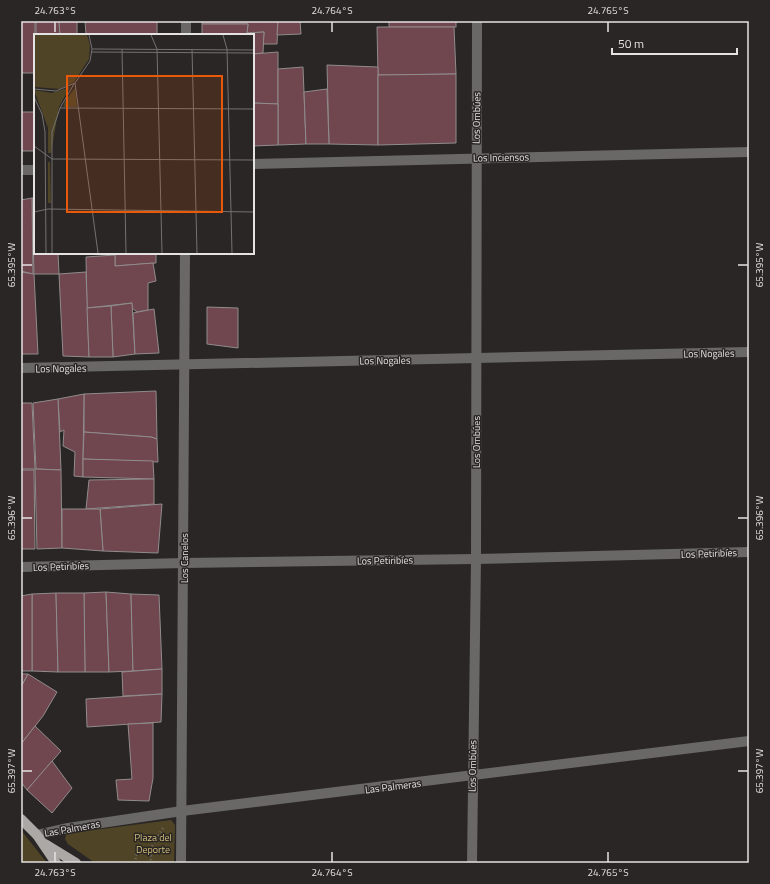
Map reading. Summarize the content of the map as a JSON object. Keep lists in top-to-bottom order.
{
  "streets": {
    "street": [
      "Los Ombúes",
      "Los Inciensos",
      "Los Nogales",
      "Los Petiribíes",
      "Los Canelos",
      "Las Palmeras"
    ]
  },
  "crossings": [
    ["Los Ombúes", "Los Inciensos"],
    ["Los Ombúes", "Los Nogales"],
    ["Los Ombúes", "Los Petiribíes"],
    ["Los Ombúes", "Las Palmeras"],
    ["Los Nogales", "Los Canelos"],
    ["Los Petiribíes", "Los Canelos"],
    ["Los Canelos", "Las Palmeras"]
  ],
  "parks": ["Plaza del Deporte"],
  "scale_bar": "50 m",
  "coordinates": [
    "24.763°S",
    "24.764°S",
    "24.765°S",
    "65.395°W",
    "65.396°W",
    "65.397°W"
  ]
}
